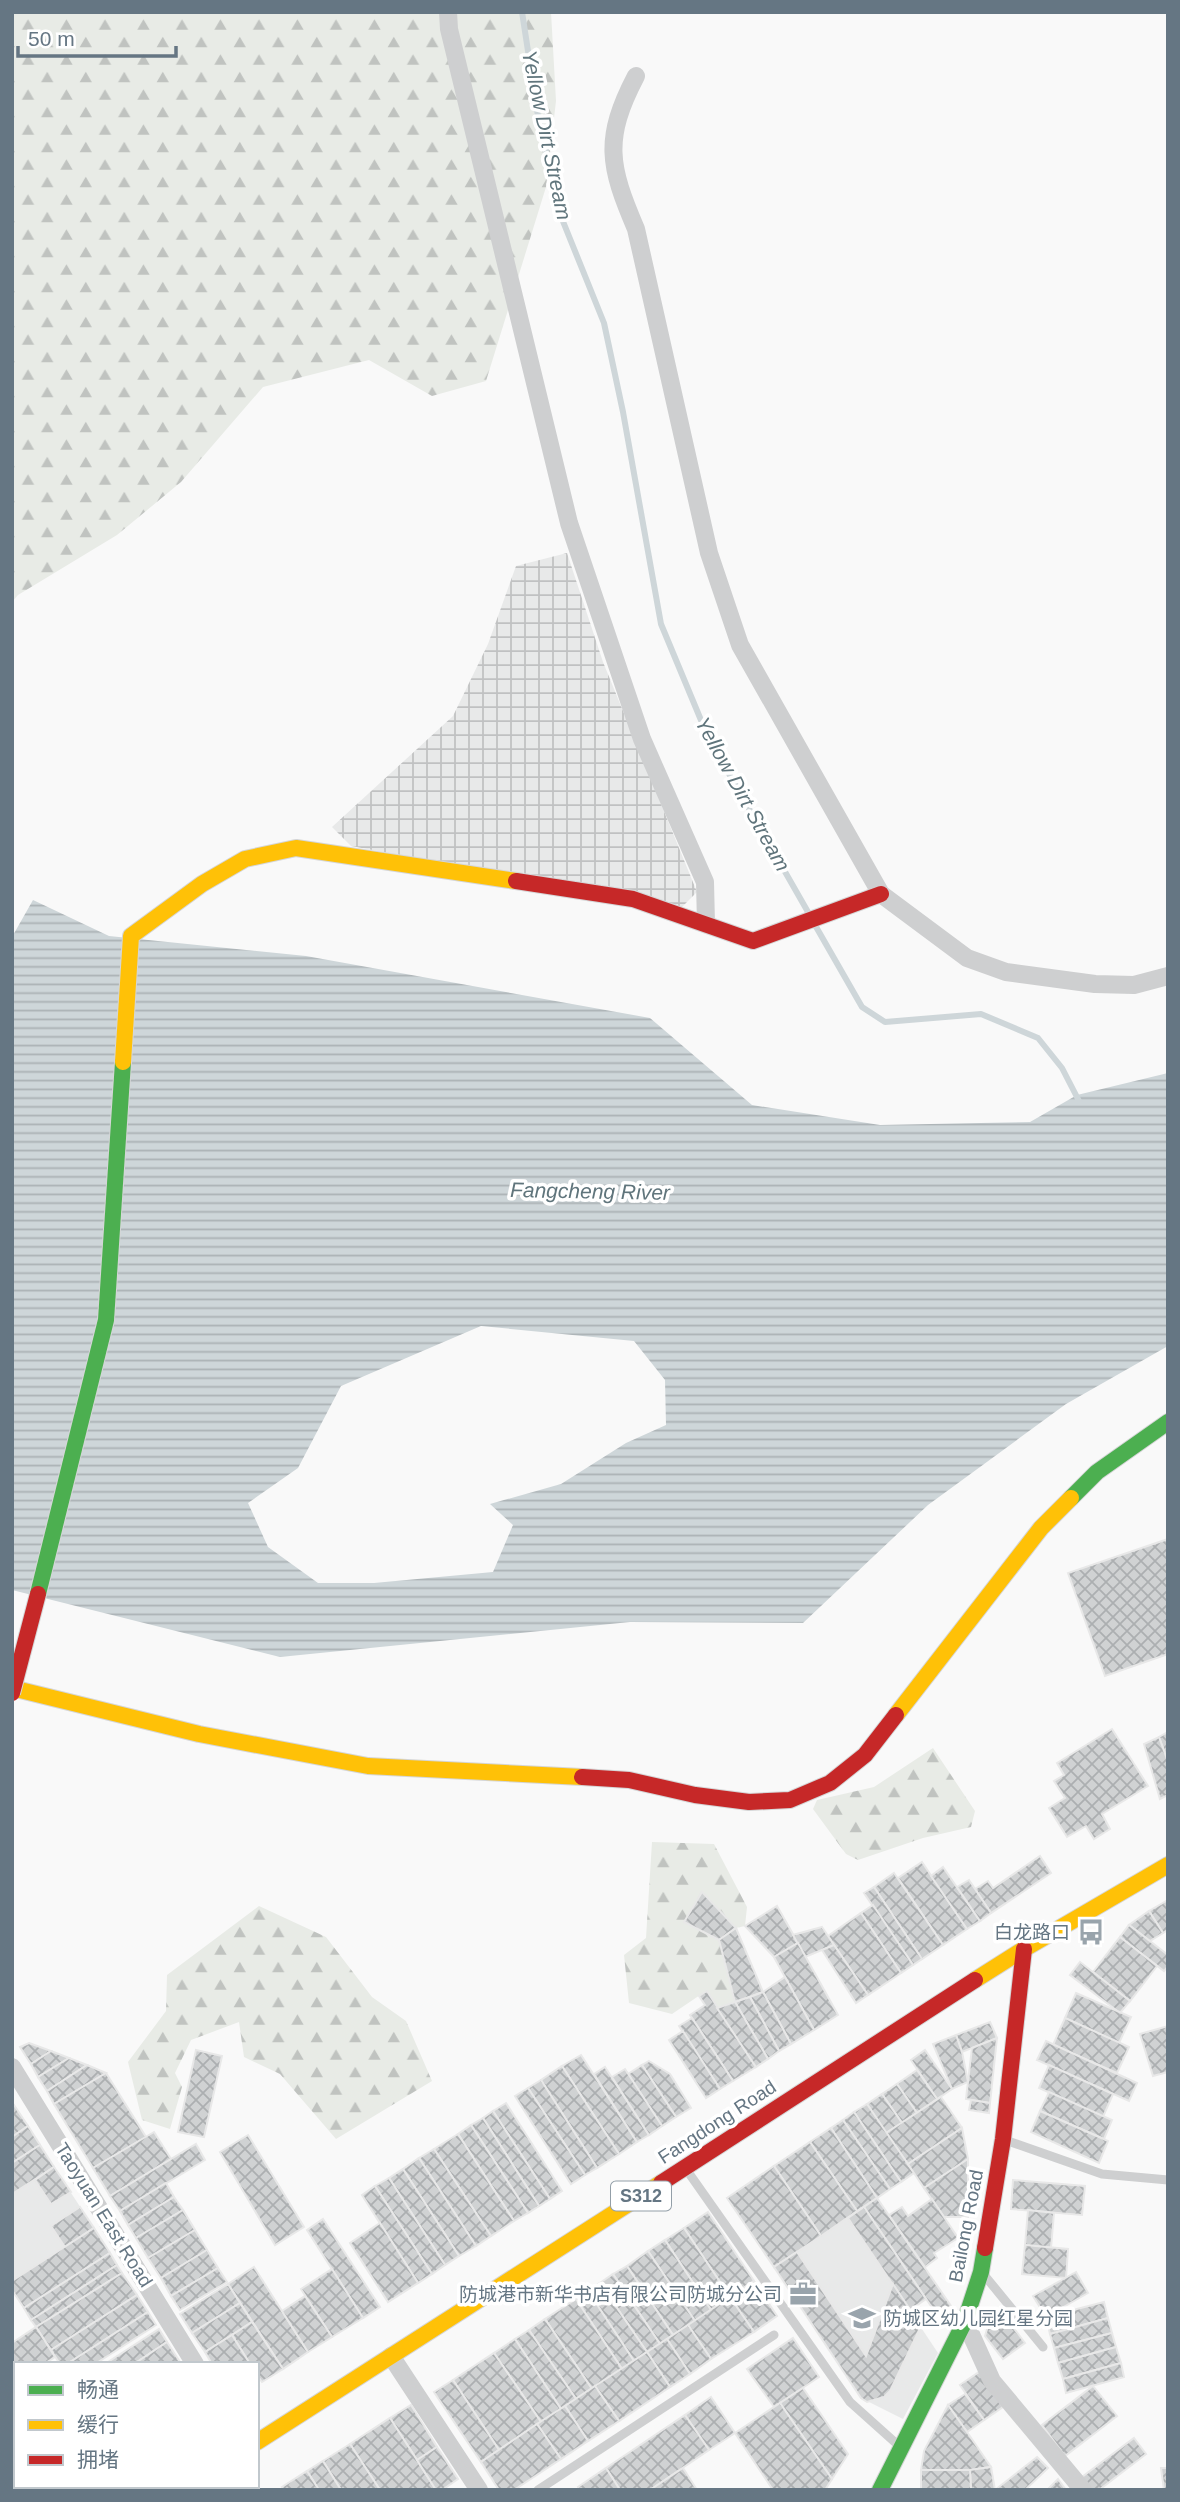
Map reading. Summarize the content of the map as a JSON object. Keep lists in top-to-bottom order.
{
  "streets": {
    "street": [
      "Fangdong Road",
      "S312",
      "Taoyuan East Road",
      "Bailong Road"
    ]
  },
  "crossings": [
    ["Fangdong Road", "Bailong Road"]
  ],
  "water": ["Yellow Dirt Stream", "Fangcheng River"],
  "places": {
    "bus stop": ["白龙路口"],
    "office": ["防城港市新华书店有限公司防城分公司"],
    "school or university": ["防城区幼儿园红星分园"]
  },
  "legend": ["畅通", "缓行", "拥堵"],
  "scale_bar": "50 m"
}
